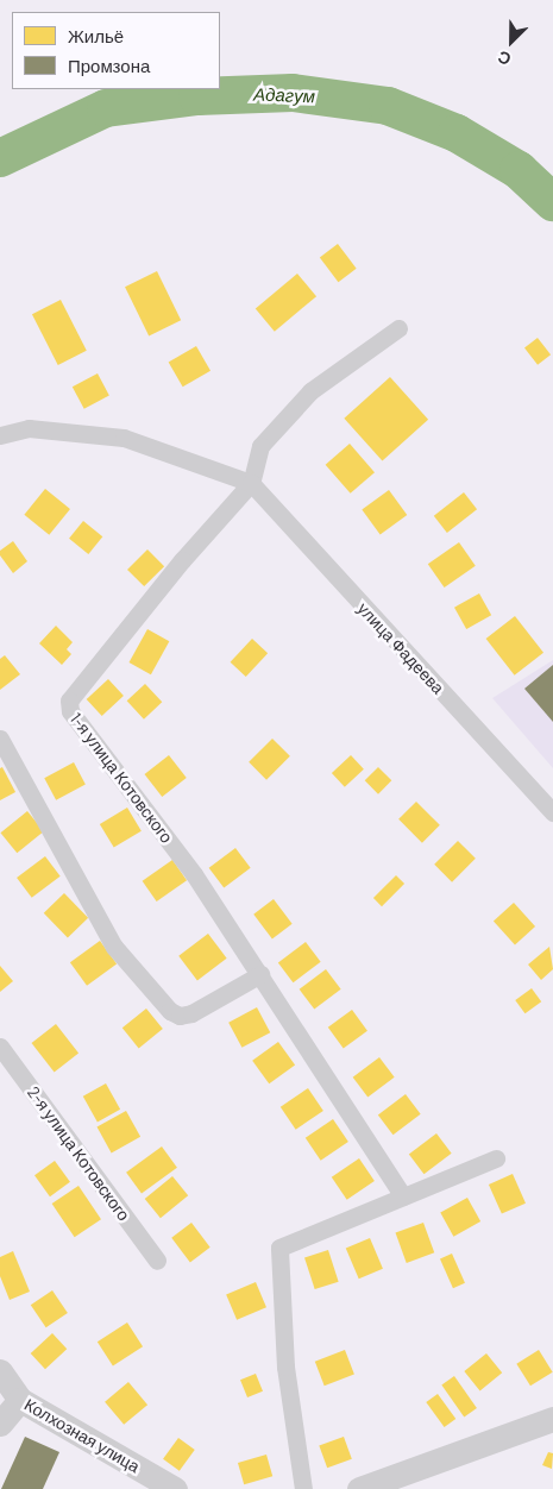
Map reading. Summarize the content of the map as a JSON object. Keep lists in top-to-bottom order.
{
  "streets": {
    "main road": ["Колхозная улица"],
    "street": ["улица Фадеева", "1-я улица Котовского", "2-я улица Котовского"]
  },
  "crossings": [
    ["улица Фадеева", "1-я улица Котовского"]
  ],
  "water": ["Адагум"],
  "legend": ["Жильё", "Промзона"],
  "north": "bottom left"
}
